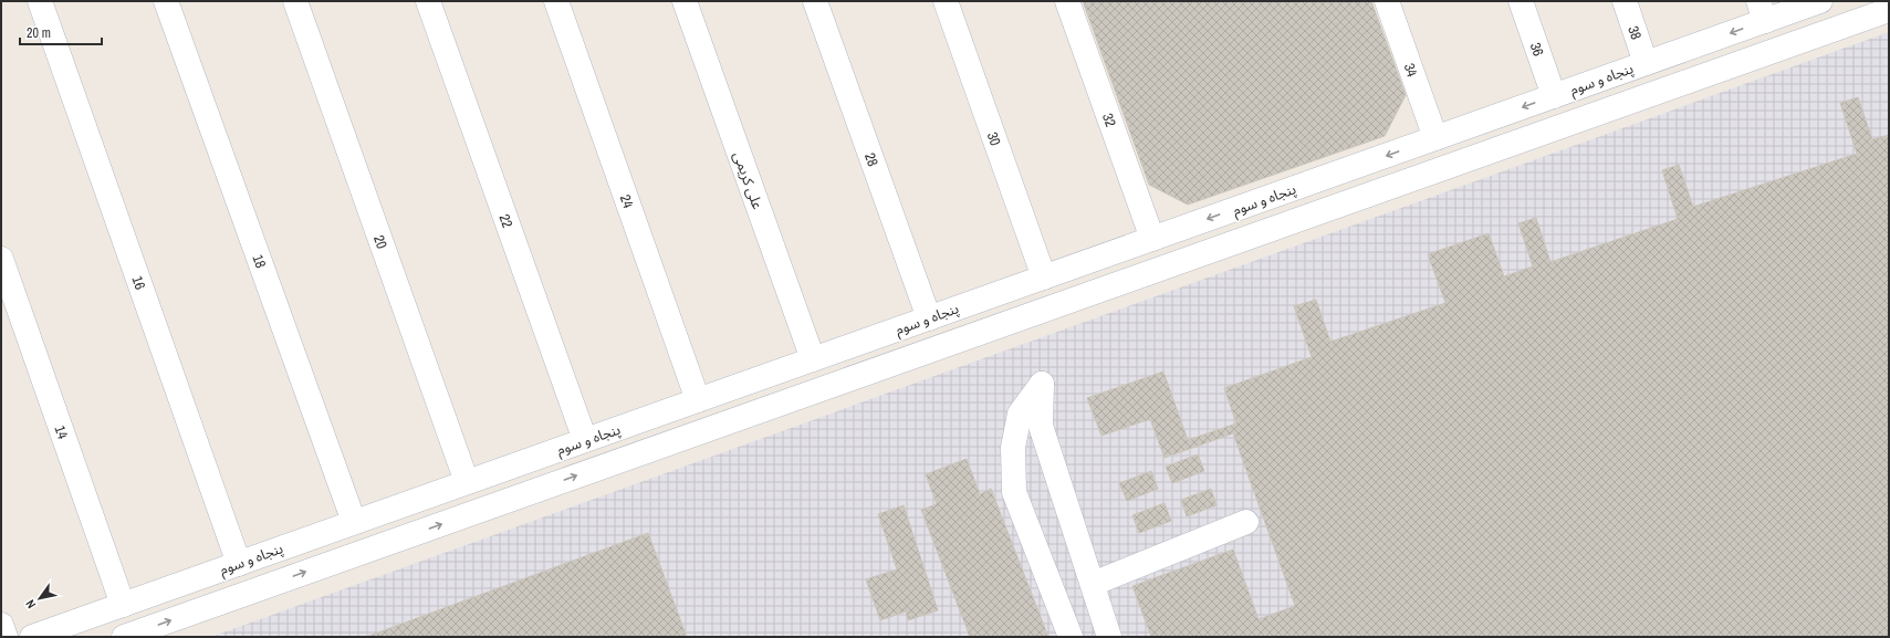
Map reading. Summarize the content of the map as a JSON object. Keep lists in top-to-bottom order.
{
  "streets": {
    "street": [
      "38",
      "36",
      "34",
      "پنجاه و سوم",
      "32",
      "30",
      "28",
      "علی کریمی",
      "24",
      "22",
      "20",
      "18",
      "16",
      "14"
    ]
  },
  "crossings": [
    ["38", "پنجاه و سوم"],
    ["36", "پنجاه و سوم"],
    ["34", "پنجاه و سوم"],
    ["پنجاه و سوم", "32"],
    ["پنجاه و سوم", "30"],
    ["پنجاه و سوم", "28"],
    ["پنجاه و سوم", "علی کریمی"],
    ["پنجاه و سوم", "24"],
    ["پنجاه و سوم", "22"],
    ["پنجاه و سوم", "20"],
    ["پنجاه و سوم", "18"],
    ["پنجاه و سوم", "16"],
    ["پنجاه و سوم", "14"]
  ],
  "scale_bar": "20 m",
  "north": "bottom left"
}
